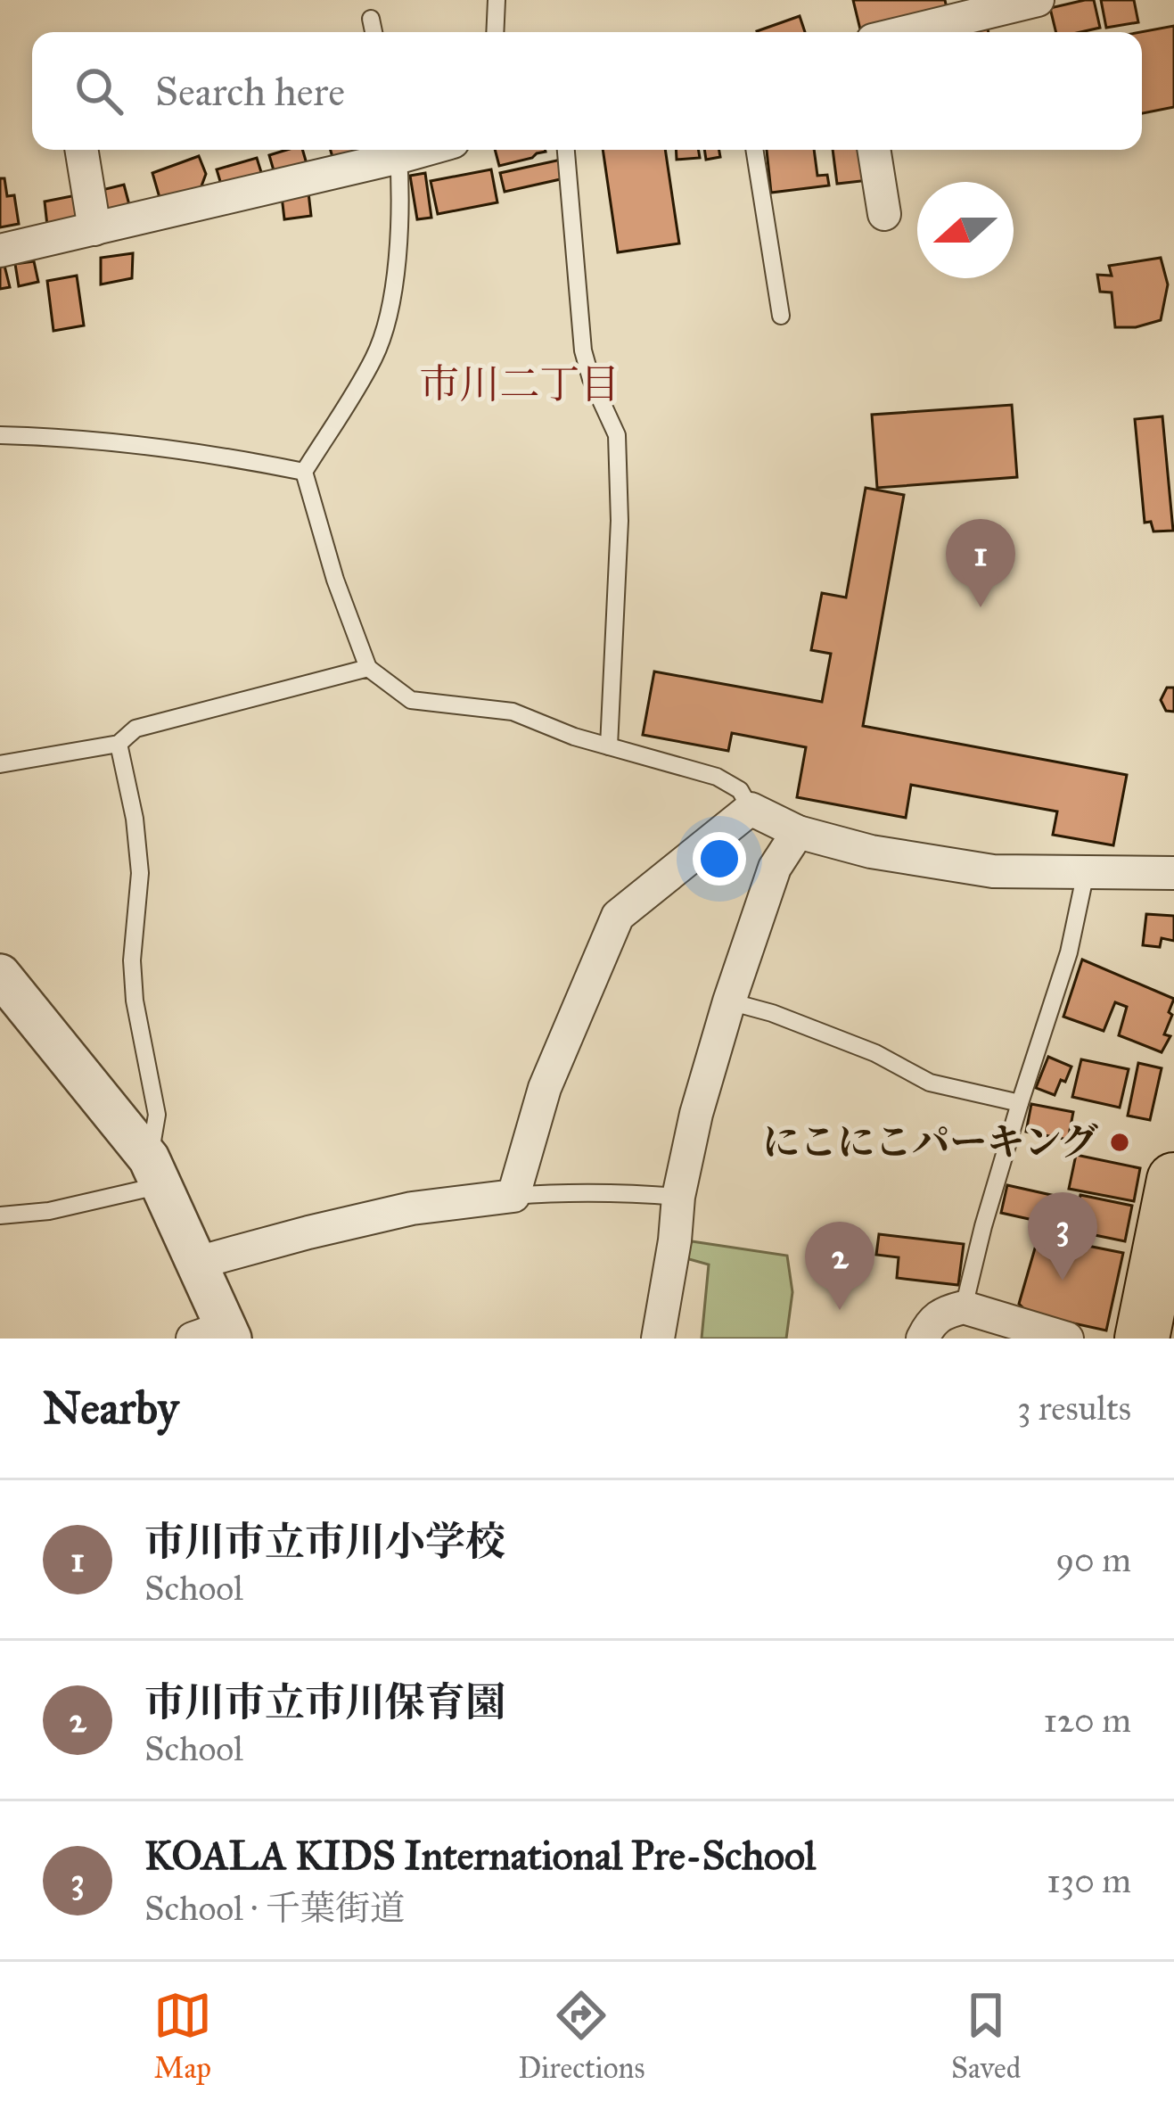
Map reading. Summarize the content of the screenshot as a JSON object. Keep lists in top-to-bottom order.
{
  "districts": ["市川二丁目"],
  "places": ["にこにこパーキング"],
  "north": "left",
  "page": {
    "search": "Search here",
    "pins": ["1", "3", "2"],
    "heading": ["Nearby", "3 results"],
    "list": [
      {
        "mark": "1",
        "name": "市川市立市川小学校",
        "note": "School",
        "value": "90 m"
      },
      {
        "mark": "2",
        "name": "市川市立市川保育園",
        "note": "School",
        "value": "120 m"
      },
      {
        "mark": "3",
        "name": "KOALA KIDS International Pre-School",
        "note": "School · 千葉街道",
        "value": "130 m"
      }
    ],
    "nav": ["Map", "Directions", "Saved"]
  }
}
